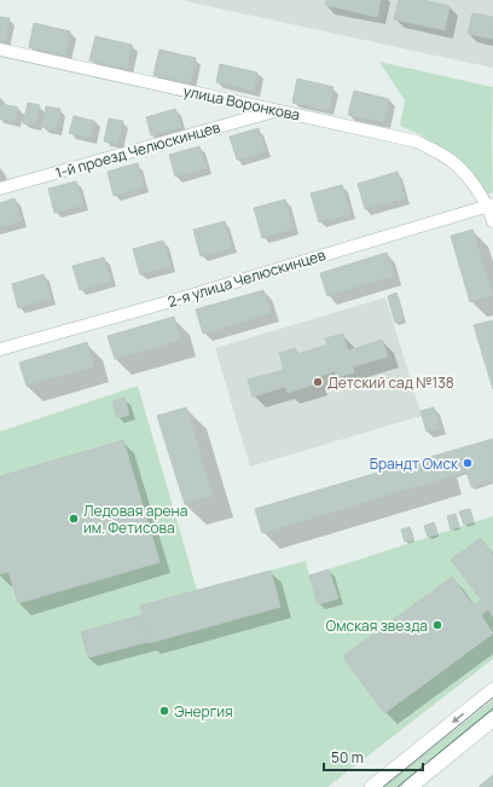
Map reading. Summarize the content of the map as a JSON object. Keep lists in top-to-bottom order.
{
  "streets": {
    "street": ["улица Воронкова", "1-й проезд Челюскинцев", "2-я улица Челюскинцев"]
  },
  "crossings": [
    ["улица Воронкова", "1-й проезд Челюскинцев"],
    ["улица Воронкова", "2-я улица Челюскинцев"]
  ],
  "places": [
    "Детский сад №138",
    "Брандт Омск",
    "Ледовая арена им. Фетисова",
    "Омская звезда",
    "Энергия"
  ],
  "scale_bar": "50 m"
}
